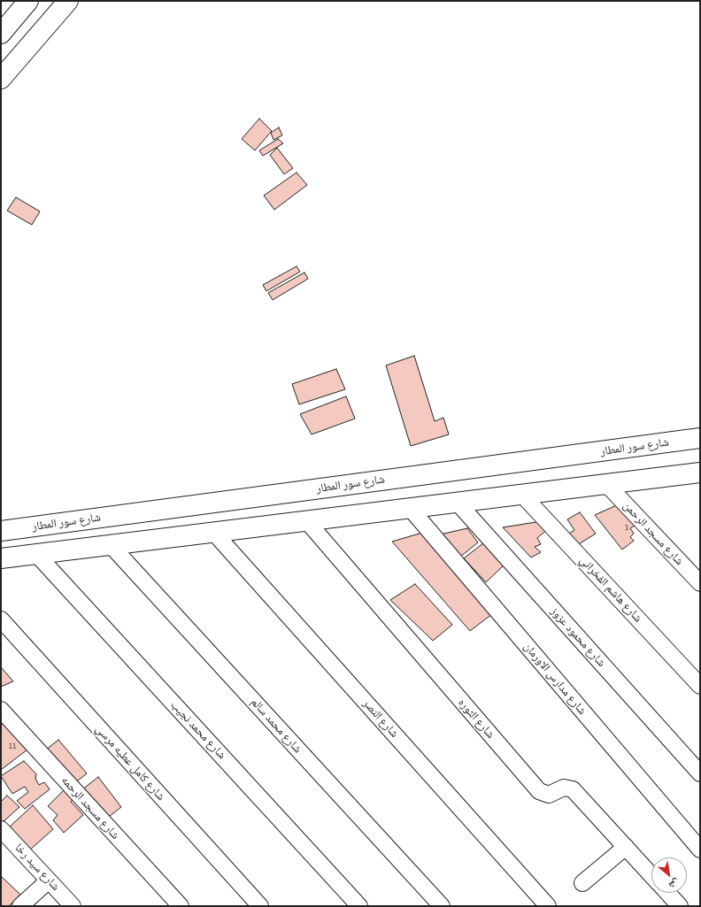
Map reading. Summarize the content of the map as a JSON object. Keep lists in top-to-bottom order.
{
  "streets": {
    "street": [
      "شارع سور المطار",
      "شارع مسجد الرحمن",
      "شارع هاشم الفخراني",
      "شارع محمود عزوز",
      "شارع مدارس الاورمان",
      "شارع النصر",
      "شارع الثوره",
      "شارع محمد سالم",
      "شارع محمد نجيب",
      "شارع كامل عطيه مرسي",
      "شارع مسجد الرحمه",
      "شارع سيد رخا"
    ]
  },
  "house_numbers": ["1", "11"],
  "north": "bottom right"
}
